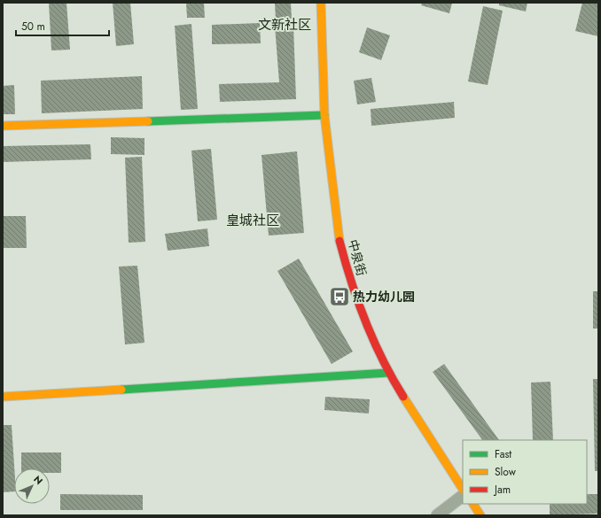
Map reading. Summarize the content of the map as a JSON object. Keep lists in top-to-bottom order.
{
  "streets": {
    "street": ["中泉街"]
  },
  "districts": ["文新社区", "皇城社区"],
  "places": {
    "bus stop": ["热力幼儿园"]
  },
  "legend": ["Fast", "Slow", "Jam"],
  "scale_bar": "50 m",
  "north": "top right"
}
